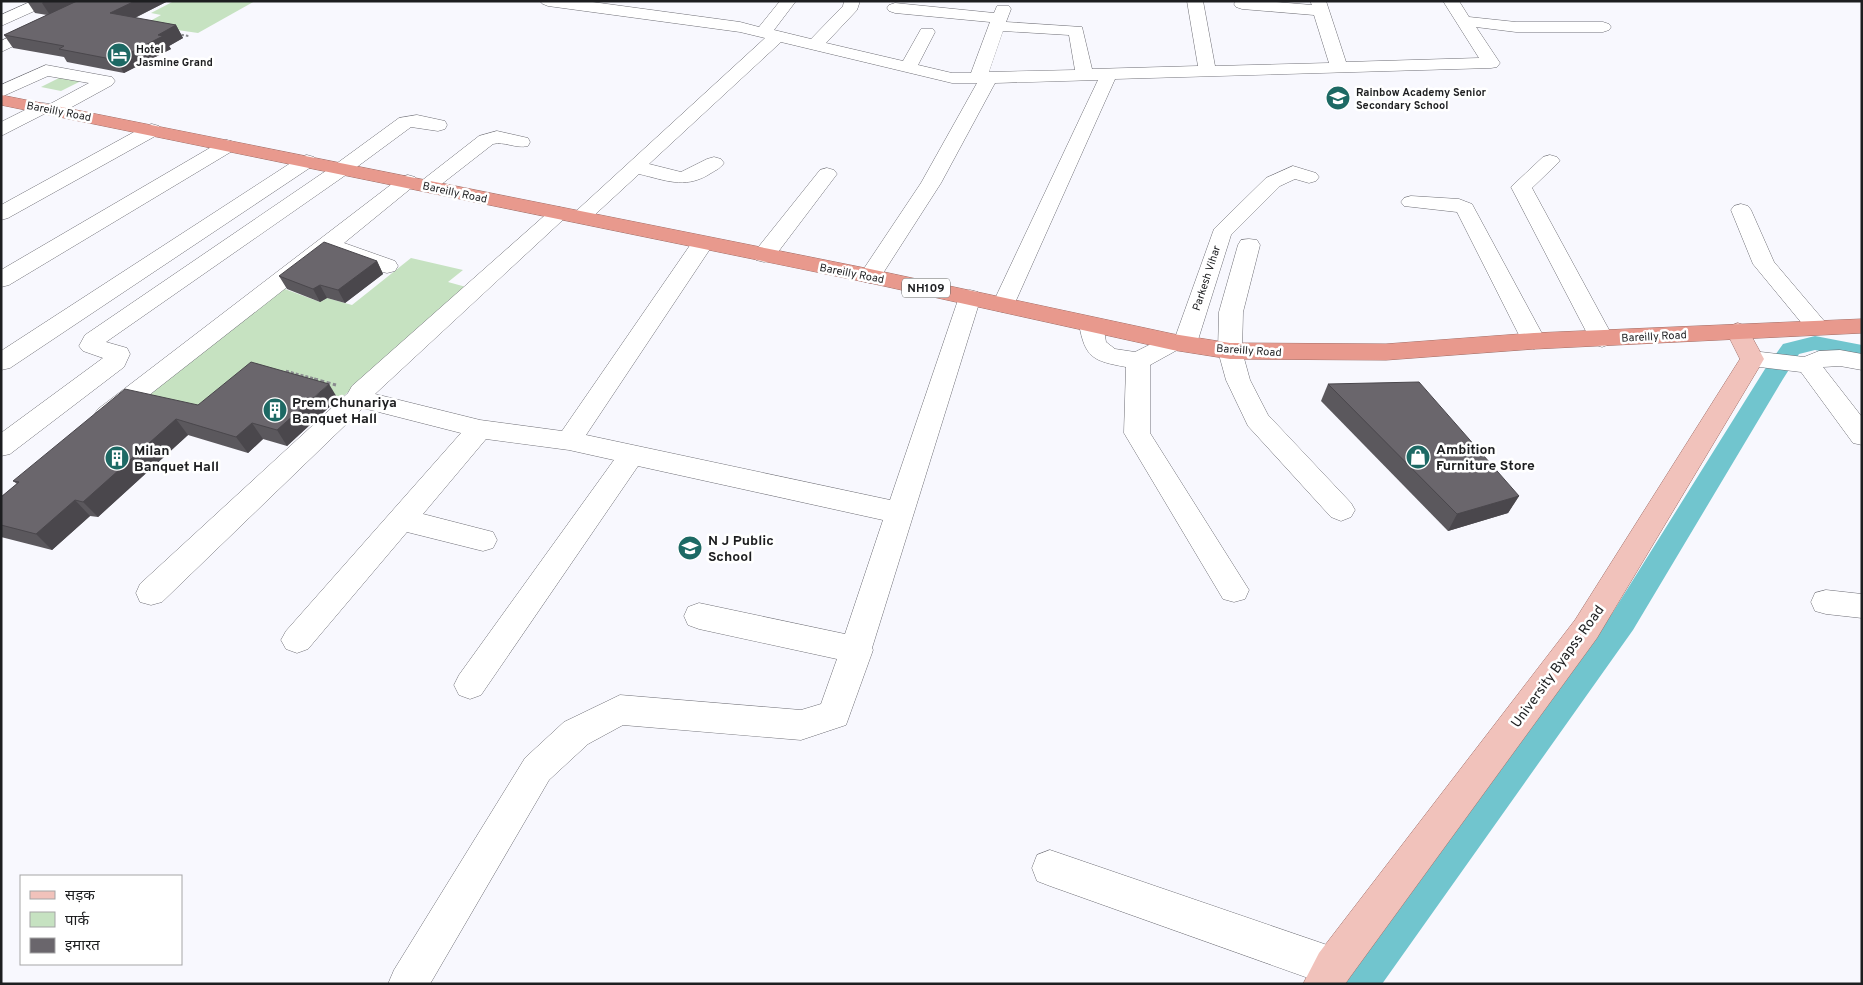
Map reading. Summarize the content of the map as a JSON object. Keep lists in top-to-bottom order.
{
  "streets": {
    "highway": ["Bareilly Road", "NH109"],
    "main road": ["University Byapss Road"],
    "street": ["Parkesh Vihar"]
  },
  "crossings": [
    ["Bareilly Road", "Parkesh Vihar"]
  ],
  "places": {
    "hotel": ["Hotel Jasmine Grand"],
    "school or university": ["Rainbow Academy Senior Secondary School", "N J Public School"],
    "building": ["Prem Chunariya Banquet Hall", "Milan Banquet Hall"],
    "shop": ["Ambition Furniture Store"]
  },
  "legend": ["सड़क", "पार्क", "इमारत"]
}
